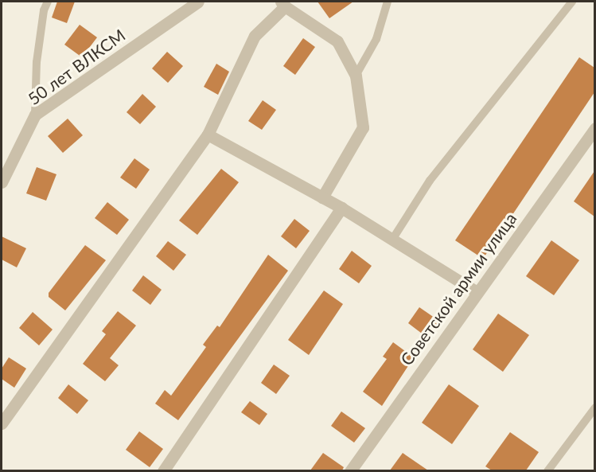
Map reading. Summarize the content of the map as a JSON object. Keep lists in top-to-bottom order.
{
  "streets": {
    "street": ["50 лет ВЛКСМ", "Советской армии улица"]
  }
}
